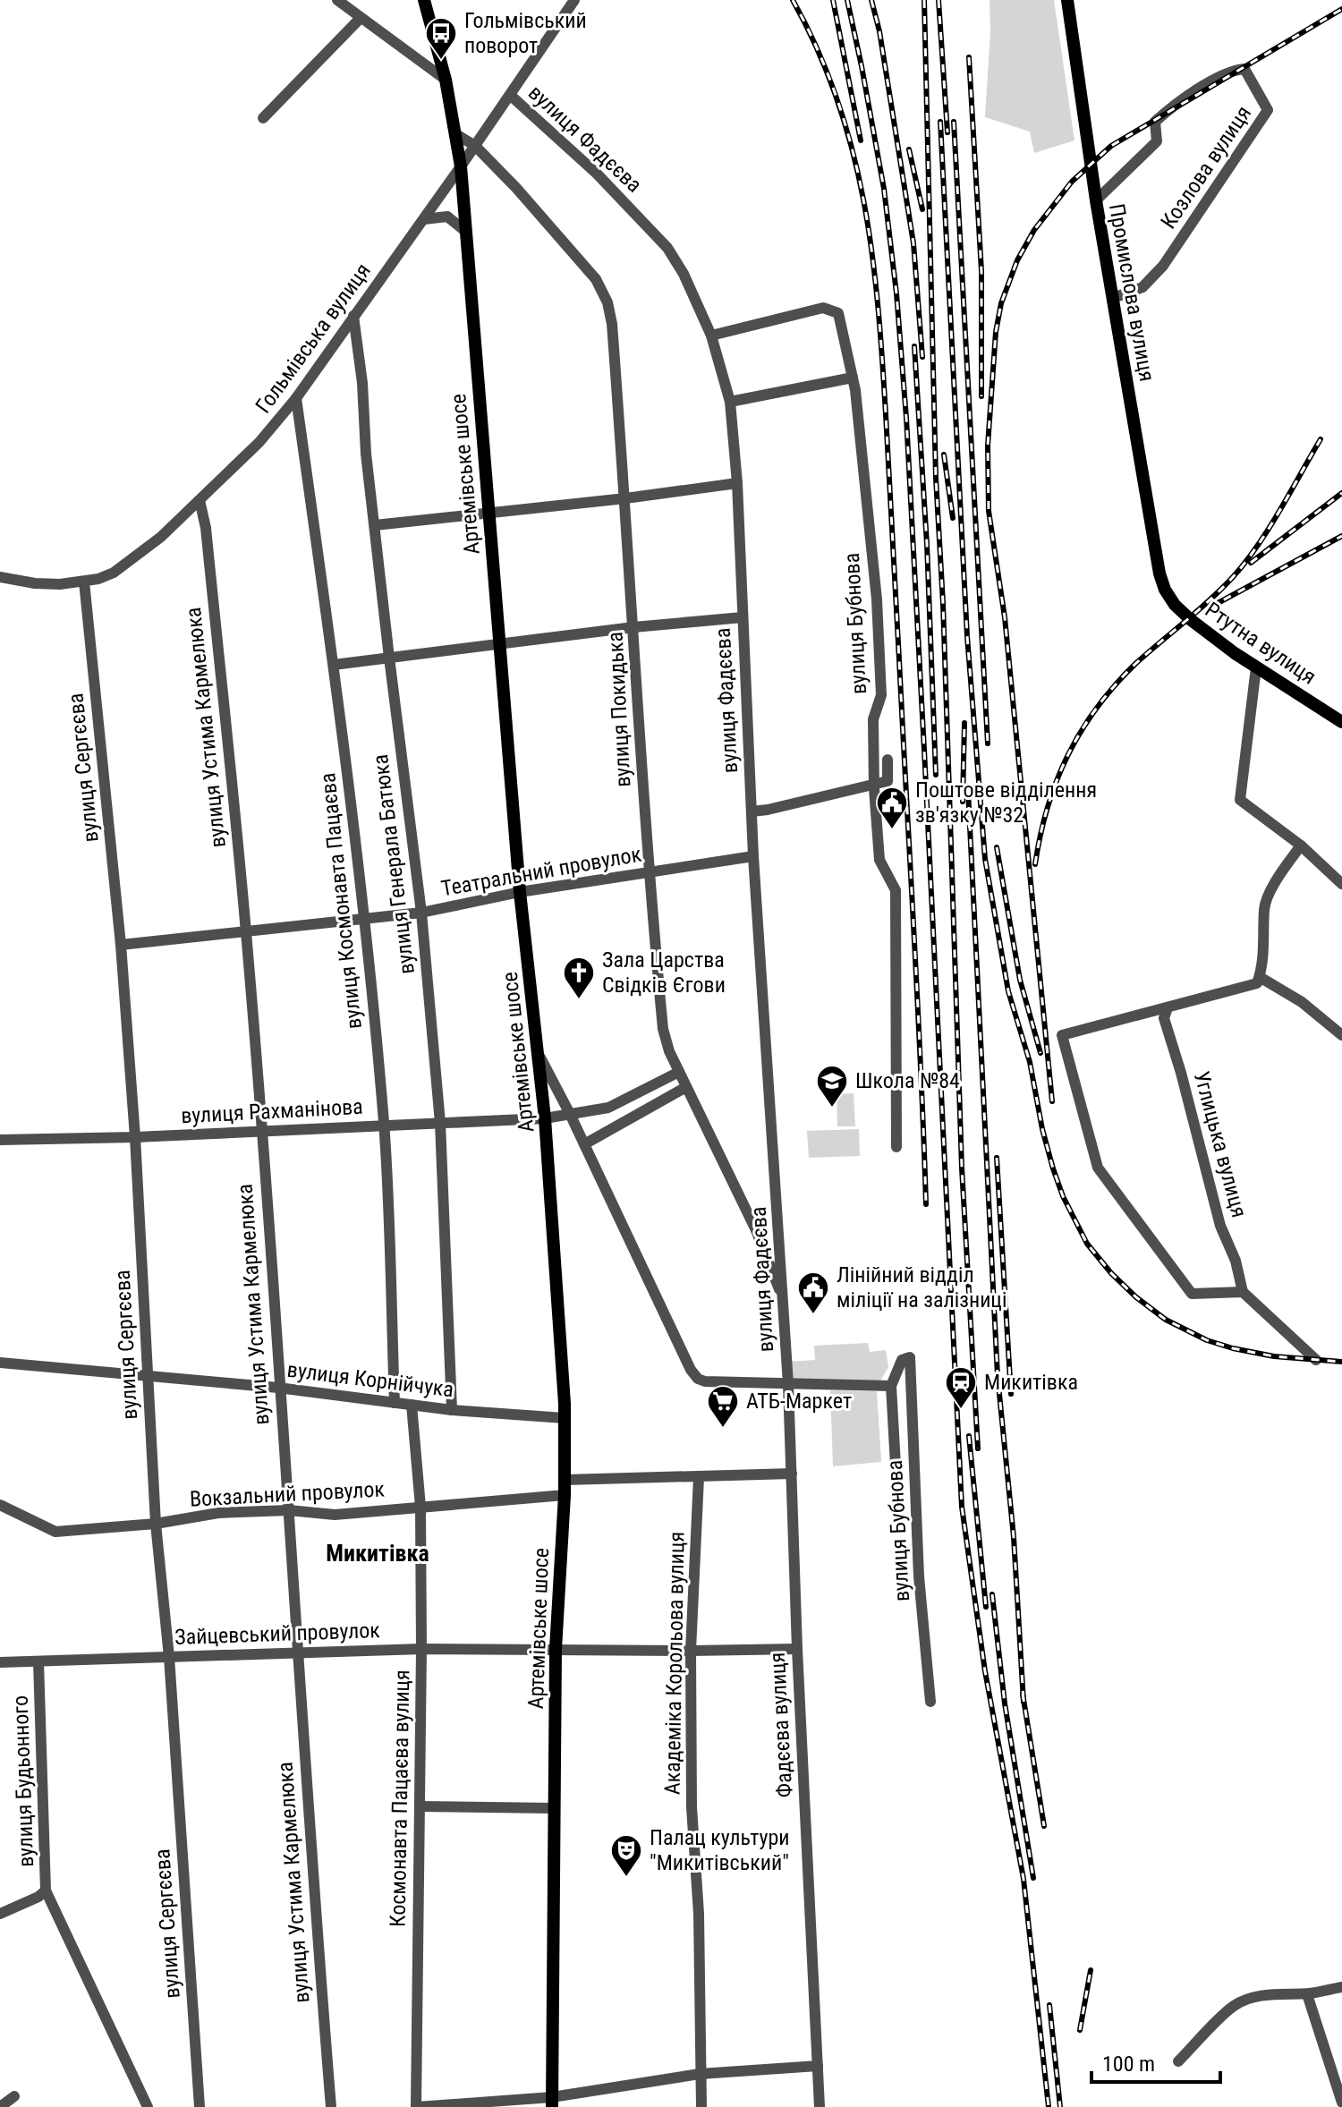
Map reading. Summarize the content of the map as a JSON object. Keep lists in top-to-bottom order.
{
  "streets": {
    "main road": ["Промислова вулиця", "Артемівське шосе", "Ртутна вулиця"],
    "street": [
      "вулиця Фадєєва",
      "Козлова вулиця",
      "Гольмівська вулиця",
      "вулиця Бубнова",
      "вулиця Покидька",
      "вулиця Устима Кармелюка",
      "вулиця Сергєєва",
      "вулиця Генерала Батюка",
      "Театральний провулок",
      "вулиця Космонавта Пацаєва",
      "вулиця Рахманінова",
      "Углицька вулиця",
      "вулиця Корнійчука",
      "Вокзальний провулок",
      "Зайцевський провулок",
      "Академіка Корольова вулиця",
      "Фадєєва вулиця",
      "вулиця Будьонного",
      "Космонавта Пацаєва вулиця"
    ]
  },
  "crossings": [
    ["вулиця Фадєєва", "Гольмівська вулиця"],
    ["вулиця Фадєєва", "вулиця Бубнова"],
    ["вулиця Фадєєва", "вулиця Покидька"],
    ["вулиця Фадєєва", "Театральний провулок"],
    ["вулиця Фадєєва", "Фадєєва вулиця"],
    ["Козлова вулиця", "Промислова вулиця"],
    ["Промислова вулиця", "Ртутна вулиця"],
    ["Гольмівська вулиця", "Артемівське шосе"],
    ["Гольмівська вулиця", "вулиця Покидька"],
    ["Гольмівська вулиця", "вулиця Устима Кармелюка"],
    ["Гольмівська вулиця", "вулиця Сергєєва"],
    ["Гольмівська вулиця", "вулиця Генерала Батюка"],
    ["Гольмівська вулиця", "вулиця Космонавта Пацаєва"],
    ["Артемівське шосе", "вулиця Покидька"],
    ["Артемівське шосе", "Театральний провулок"],
    ["Артемівське шосе", "вулиця Рахманінова"],
    ["Артемівське шосе", "вулиця Корнійчука"],
    ["Артемівське шосе", "Вокзальний провулок"],
    ["Артемівське шосе", "Зайцевський провулок"],
    ["вулиця Покидька", "Театральний провулок"],
    ["вулиця Покидька", "вулиця Рахманінова"],
    ["вулиця Устима Кармелюка", "Театральний провулок"],
    ["вулиця Устима Кармелюка", "вулиця Рахманінова"],
    ["вулиця Устима Кармелюка", "вулиця Корнійчука"],
    ["вулиця Устима Кармелюка", "Вокзальний провулок"],
    ["вулиця Устима Кармелюка", "Зайцевський провулок"],
    ["вулиця Сергєєва", "Театральний провулок"],
    ["вулиця Сергєєва", "вулиця Рахманінова"],
    ["вулиця Сергєєва", "вулиця Корнійчука"],
    ["вулиця Сергєєва", "Вокзальний провулок"],
    ["вулиця Сергєєва", "Зайцевський провулок"],
    ["вулиця Генерала Батюка", "Театральний провулок"],
    ["вулиця Генерала Батюка", "вулиця Рахманінова"],
    ["вулиця Генерала Батюка", "вулиця Корнійчука"],
    ["Театральний провулок", "вулиця Космонавта Пацаєва"],
    ["вулиця Космонавта Пацаєва", "вулиця Рахманінова"],
    ["вулиця Космонавта Пацаєва", "вулиця Корнійчука"],
    ["вулиця Корнійчука", "Космонавта Пацаєва вулиця"],
    ["Вокзальний провулок", "Космонавта Пацаєва вулиця"],
    ["Зайцевський провулок", "Академіка Корольова вулиця"],
    ["Зайцевський провулок", "Фадєєва вулиця"],
    ["Зайцевський провулок", "вулиця Будьонного"],
    ["Зайцевський провулок", "Космонавта Пацаєва вулиця"]
  ],
  "districts": ["Микитівка"],
  "places": {
    "bus stop": ["Гольмівський поворот"],
    "public building": ["Поштове відділення зв'язку №32", "Лінійний відділ міліції на залізниці"],
    "church": ["Зала Царства Свідків Єгови"],
    "school or university": ["Школа №84"],
    "station": ["Микитівка"],
    "supermarket": ["АТБ-Маркет"],
    "theatre": ["Палац культури \"Микитівський\""]
  },
  "scale_bar": "100 m"
}
